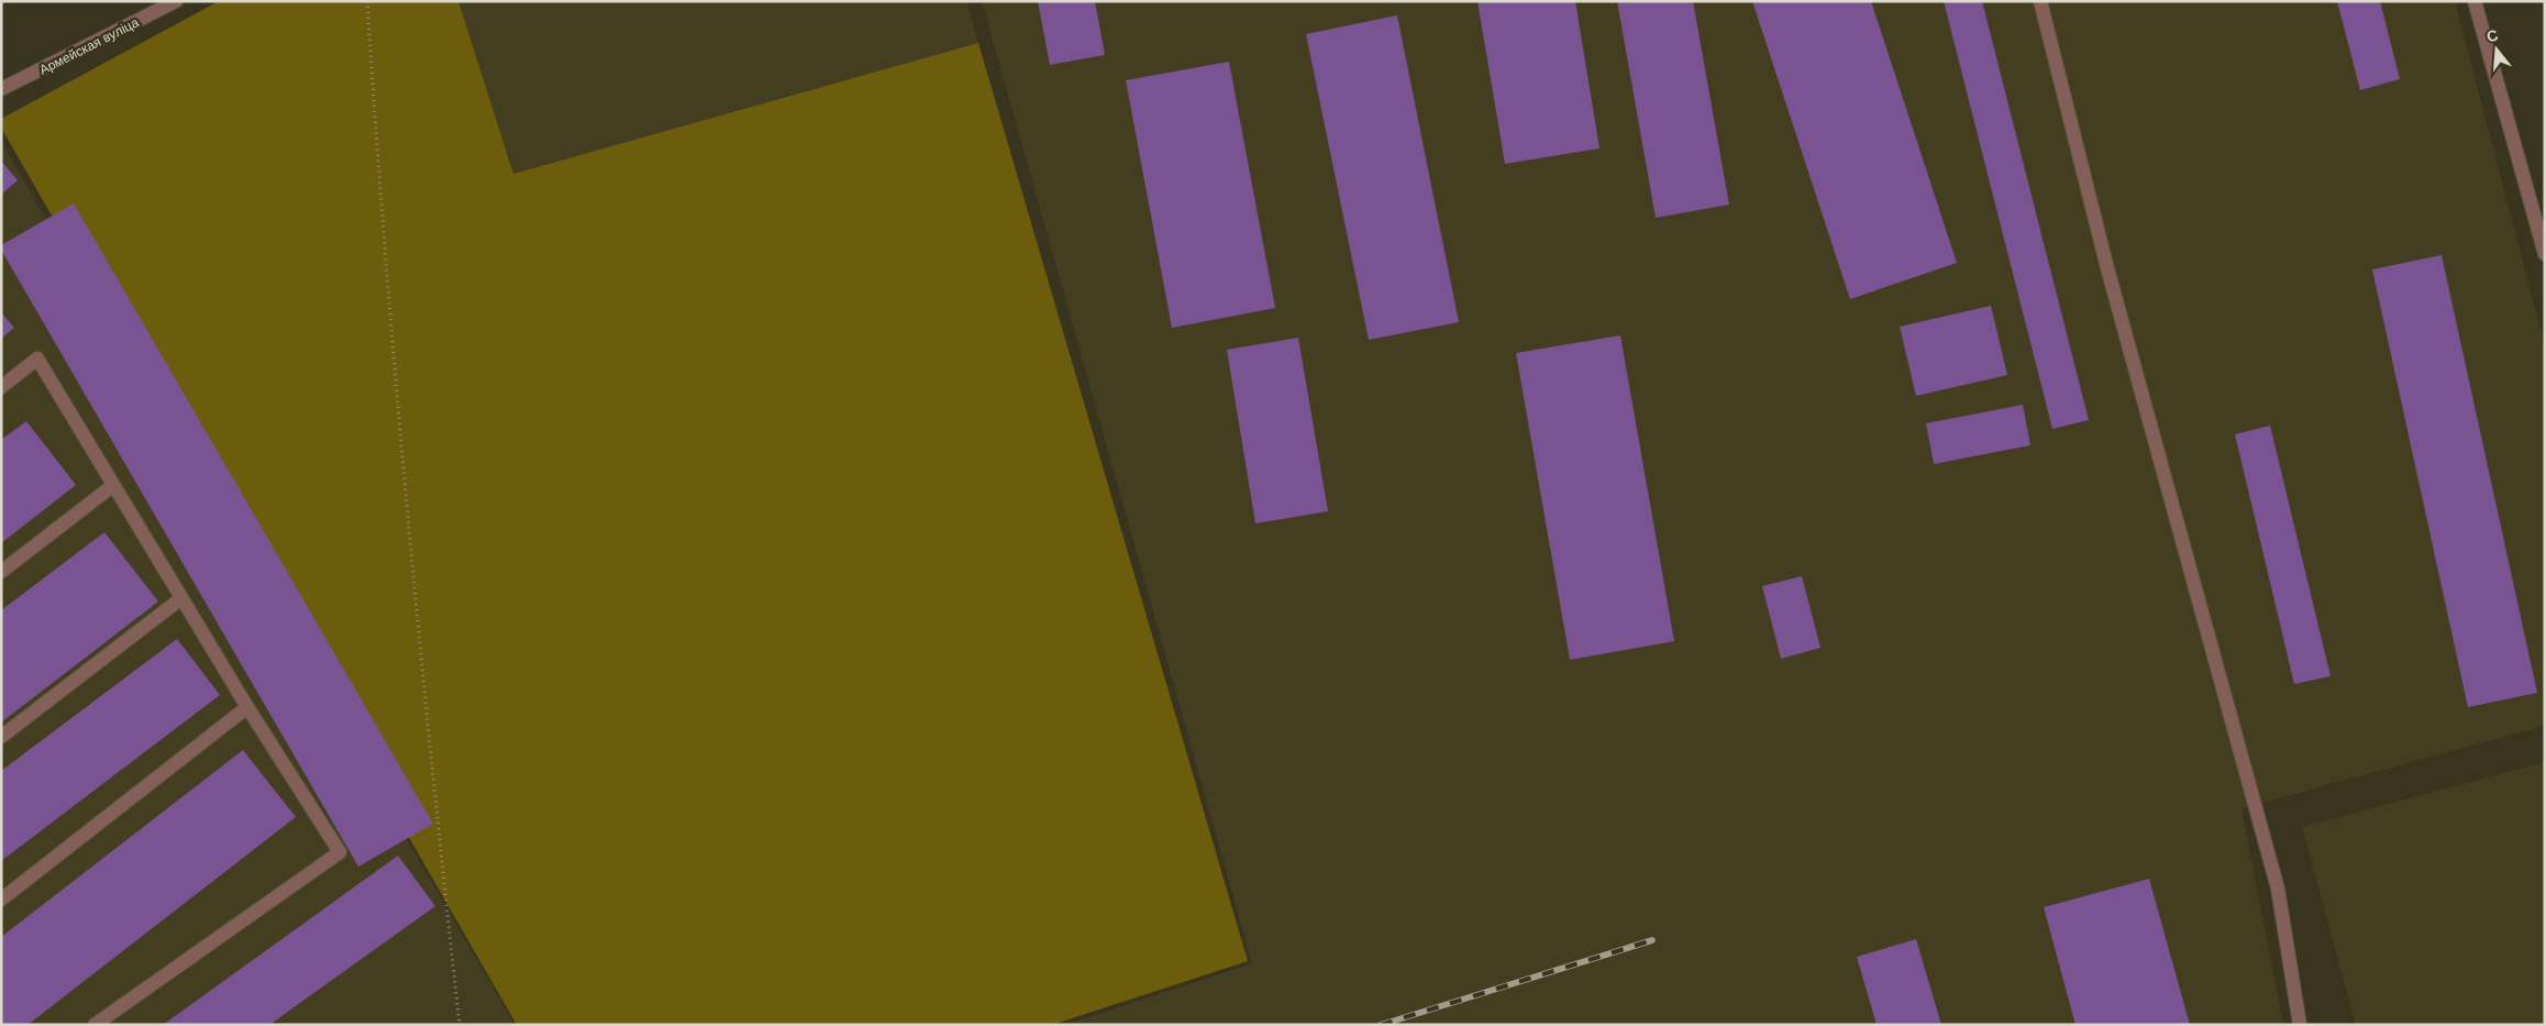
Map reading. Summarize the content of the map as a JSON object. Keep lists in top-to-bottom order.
{
  "streets": {
    "street": ["Армейская вуліца"]
  },
  "north": "top"
}
